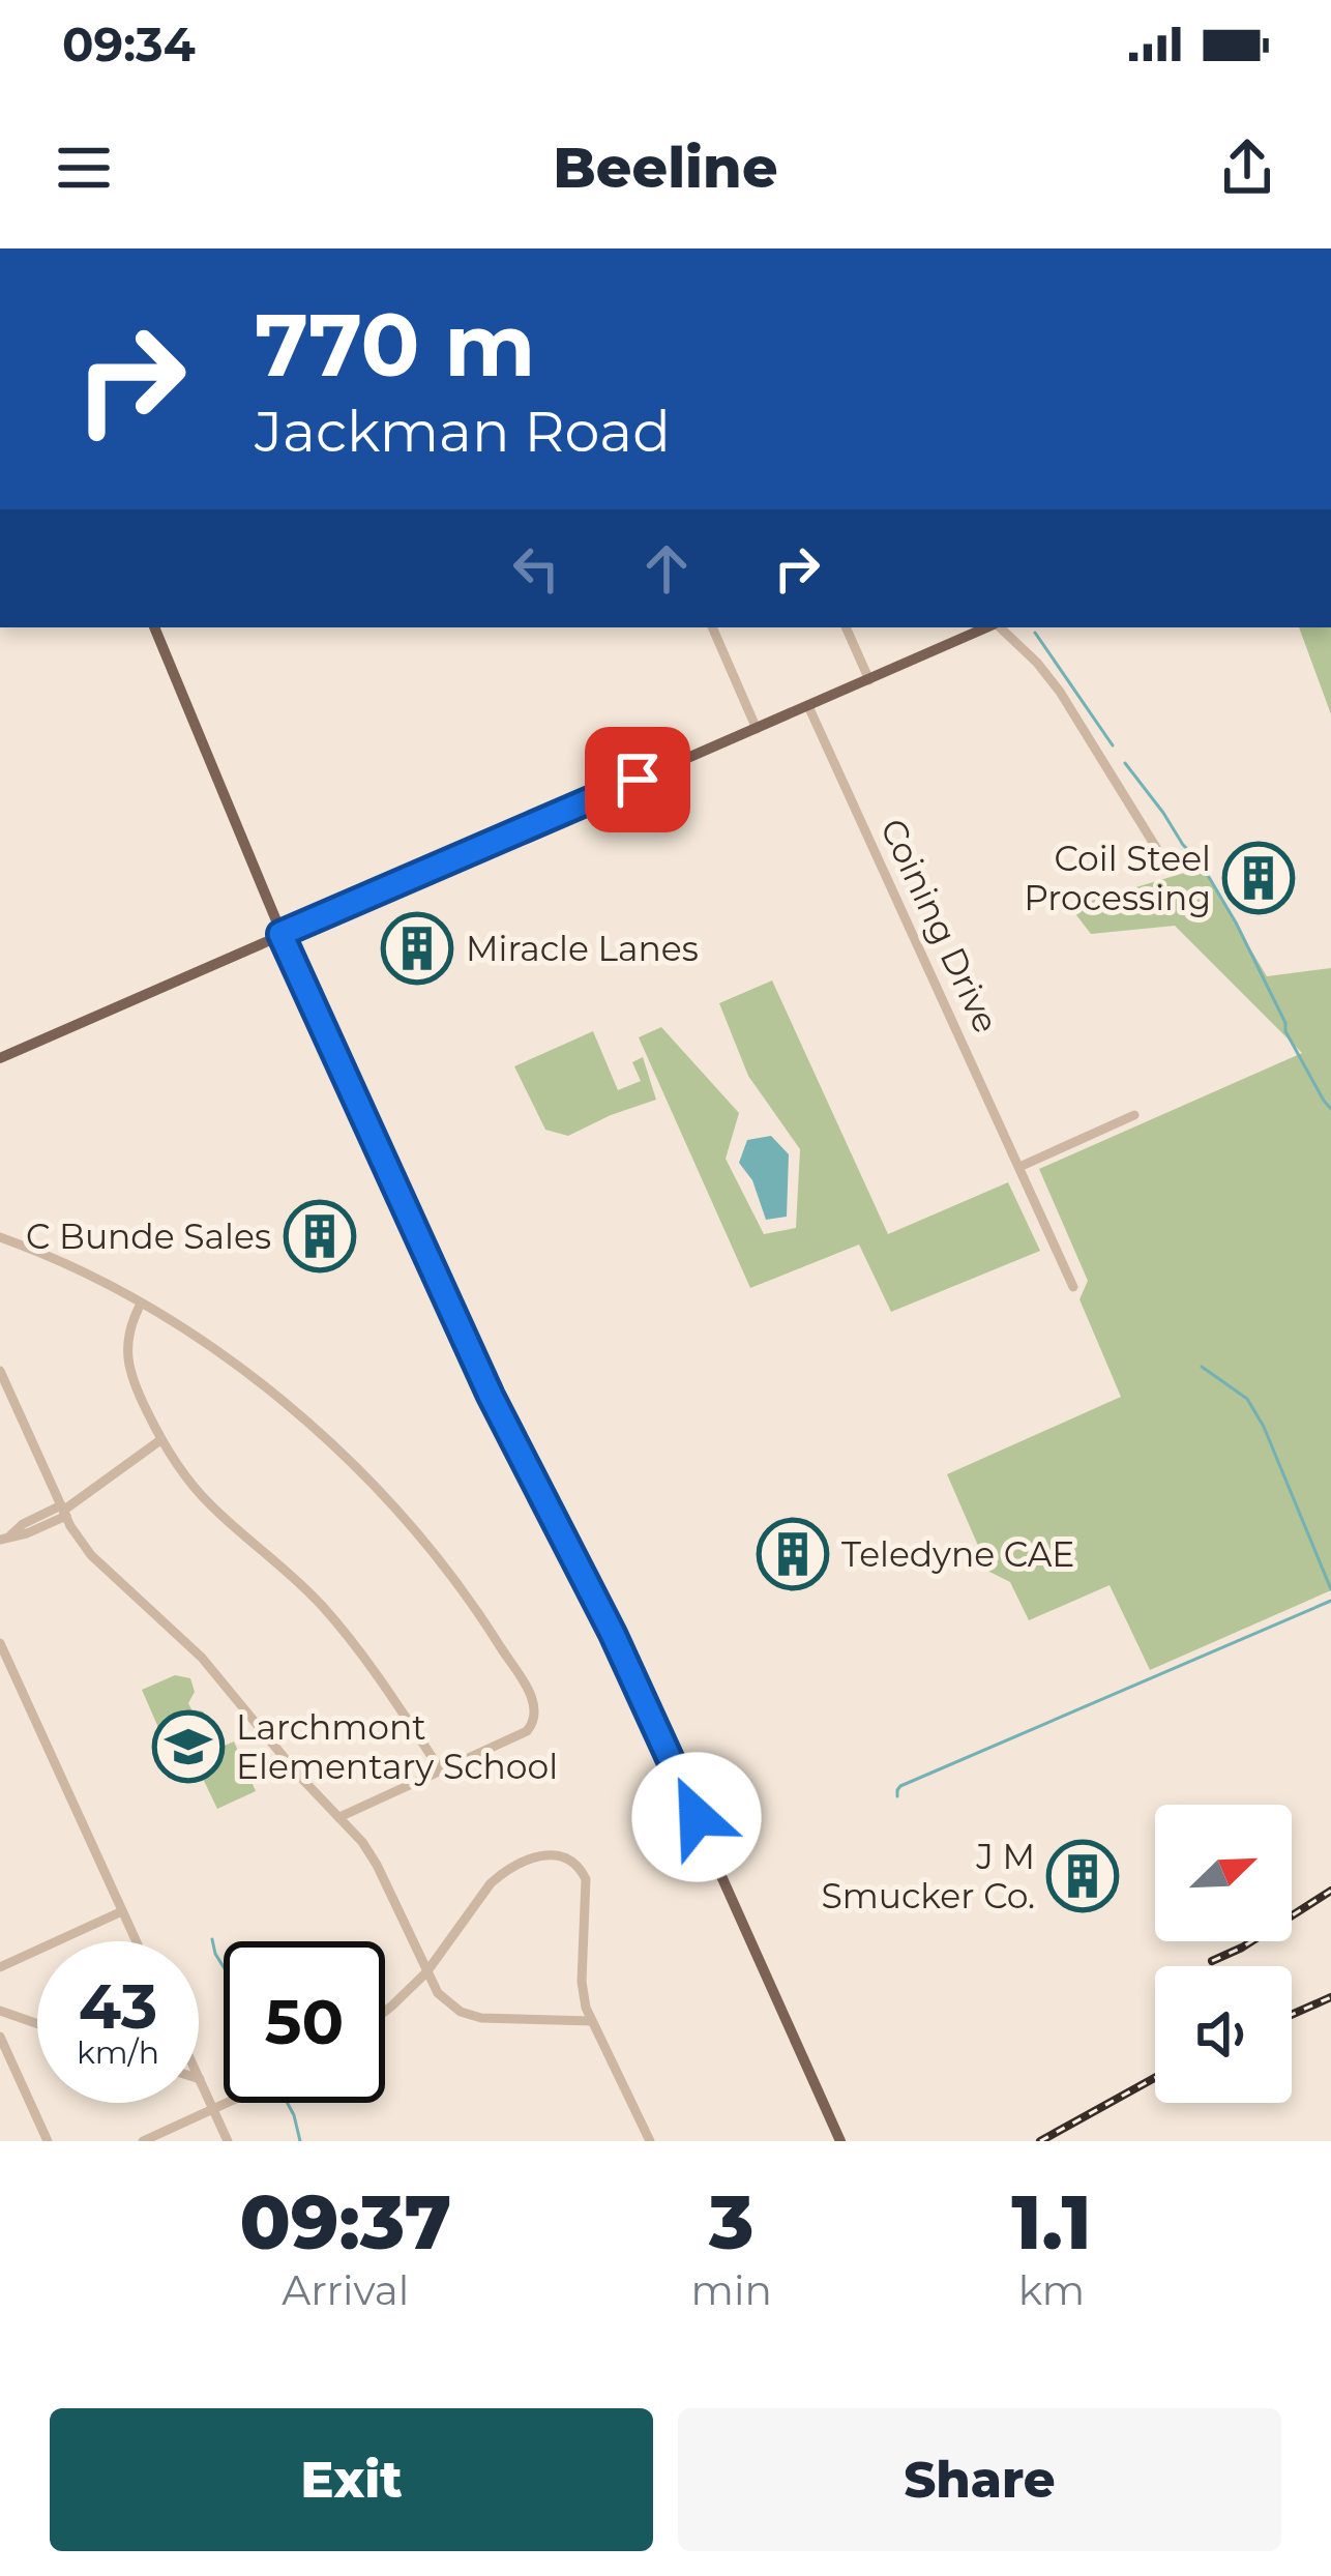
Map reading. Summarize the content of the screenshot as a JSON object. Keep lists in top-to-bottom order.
{
  "streets": {
    "street": ["Coining Drive"]
  },
  "places": {
    "building": [
      "Coil Steel Processing",
      "Miracle Lanes",
      "C Bunde Sales",
      "Teledyne CAE",
      "J M Smucker Co."
    ],
    "school or university": ["Larchmont Elementary School"]
  },
  "north": "top right",
  "page": {
    "status": "09:34",
    "header": "Beeline",
    "turn": ["770 m", "Jackman Road"],
    "speed": "43 km/h",
    "limit": "50",
    "eta": [
      "09:37",
      "Arrival",
      "3",
      "min",
      "1.1",
      "km"
    ],
    "buttons": ["Exit", "Share"]
  }
}
